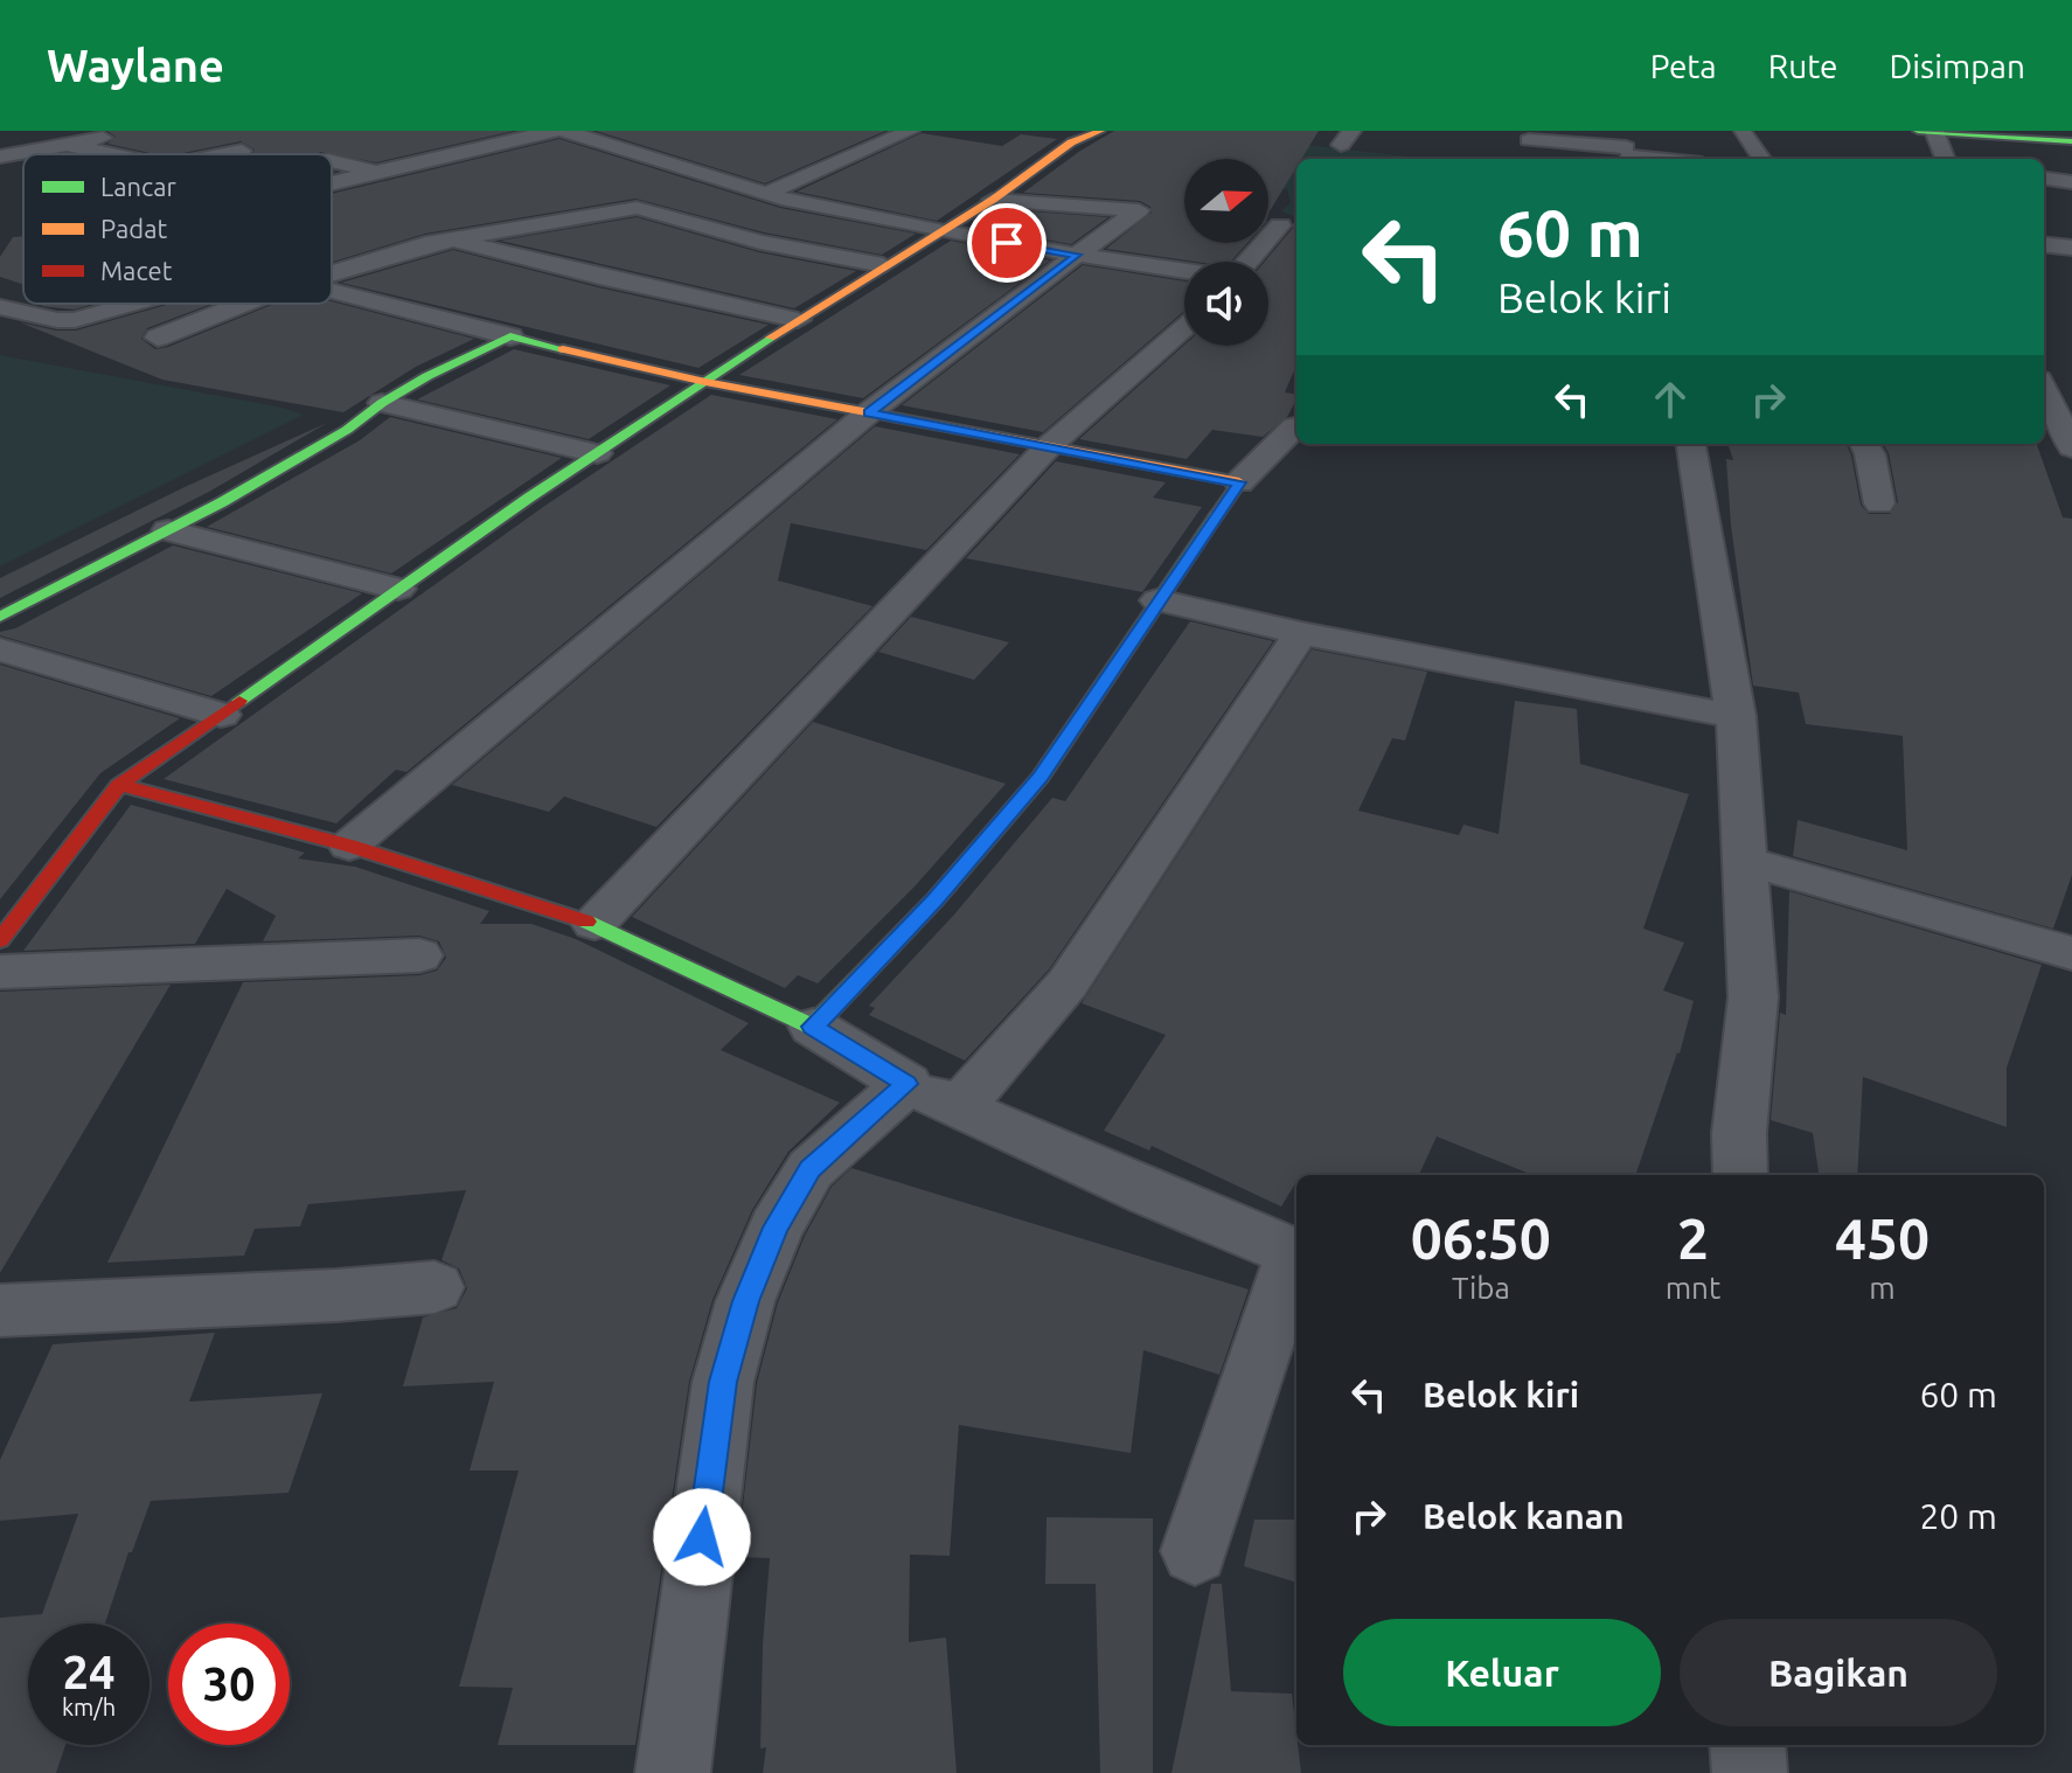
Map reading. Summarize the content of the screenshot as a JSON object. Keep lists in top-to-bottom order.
{
  "legend": ["Lancar", "Padat", "Macet"],
  "north": "right",
  "page": {
    "header": "Waylane",
    "nav": ["Peta", "Rute", "Disimpan"],
    "turn": ["60 m", "Belok kiri"],
    "eta": [
      "06:50",
      "Tiba",
      "2",
      "mnt",
      "450",
      "m"
    ],
    "list": [
      {
        "name": "Belok kiri",
        "value": "60 m"
      },
      {
        "name": "Belok kanan",
        "value": "20 m"
      }
    ],
    "buttons": ["Keluar", "Bagikan"],
    "speed": "24 km/h",
    "limit": "30"
  }
}
